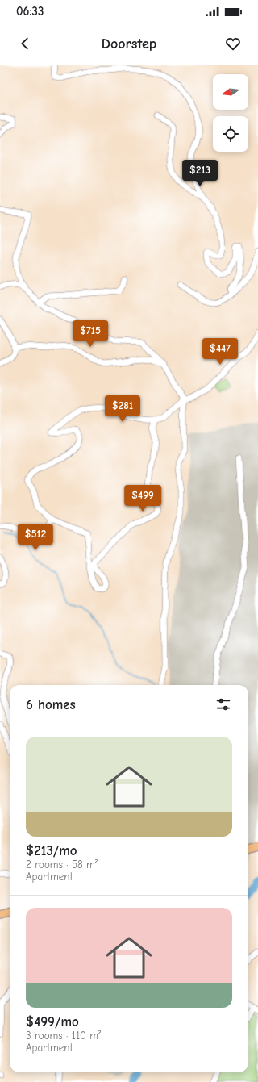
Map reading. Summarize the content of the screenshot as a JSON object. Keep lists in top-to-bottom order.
{
  "north": "left",
  "page": {
    "status": "06:33",
    "header": "Doorstep",
    "price": [
      "$213",
      "$715",
      "$447",
      "$281",
      "$499",
      "$512"
    ],
    "heading": "6 homes",
    "list": [
      {
        "name": "$213/mo",
        "note": "2 rooms · 58 m² · Apartment"
      },
      {
        "name": "$499/mo",
        "note": "3 rooms · 110 m² · Apartment"
      }
    ]
  }
}
